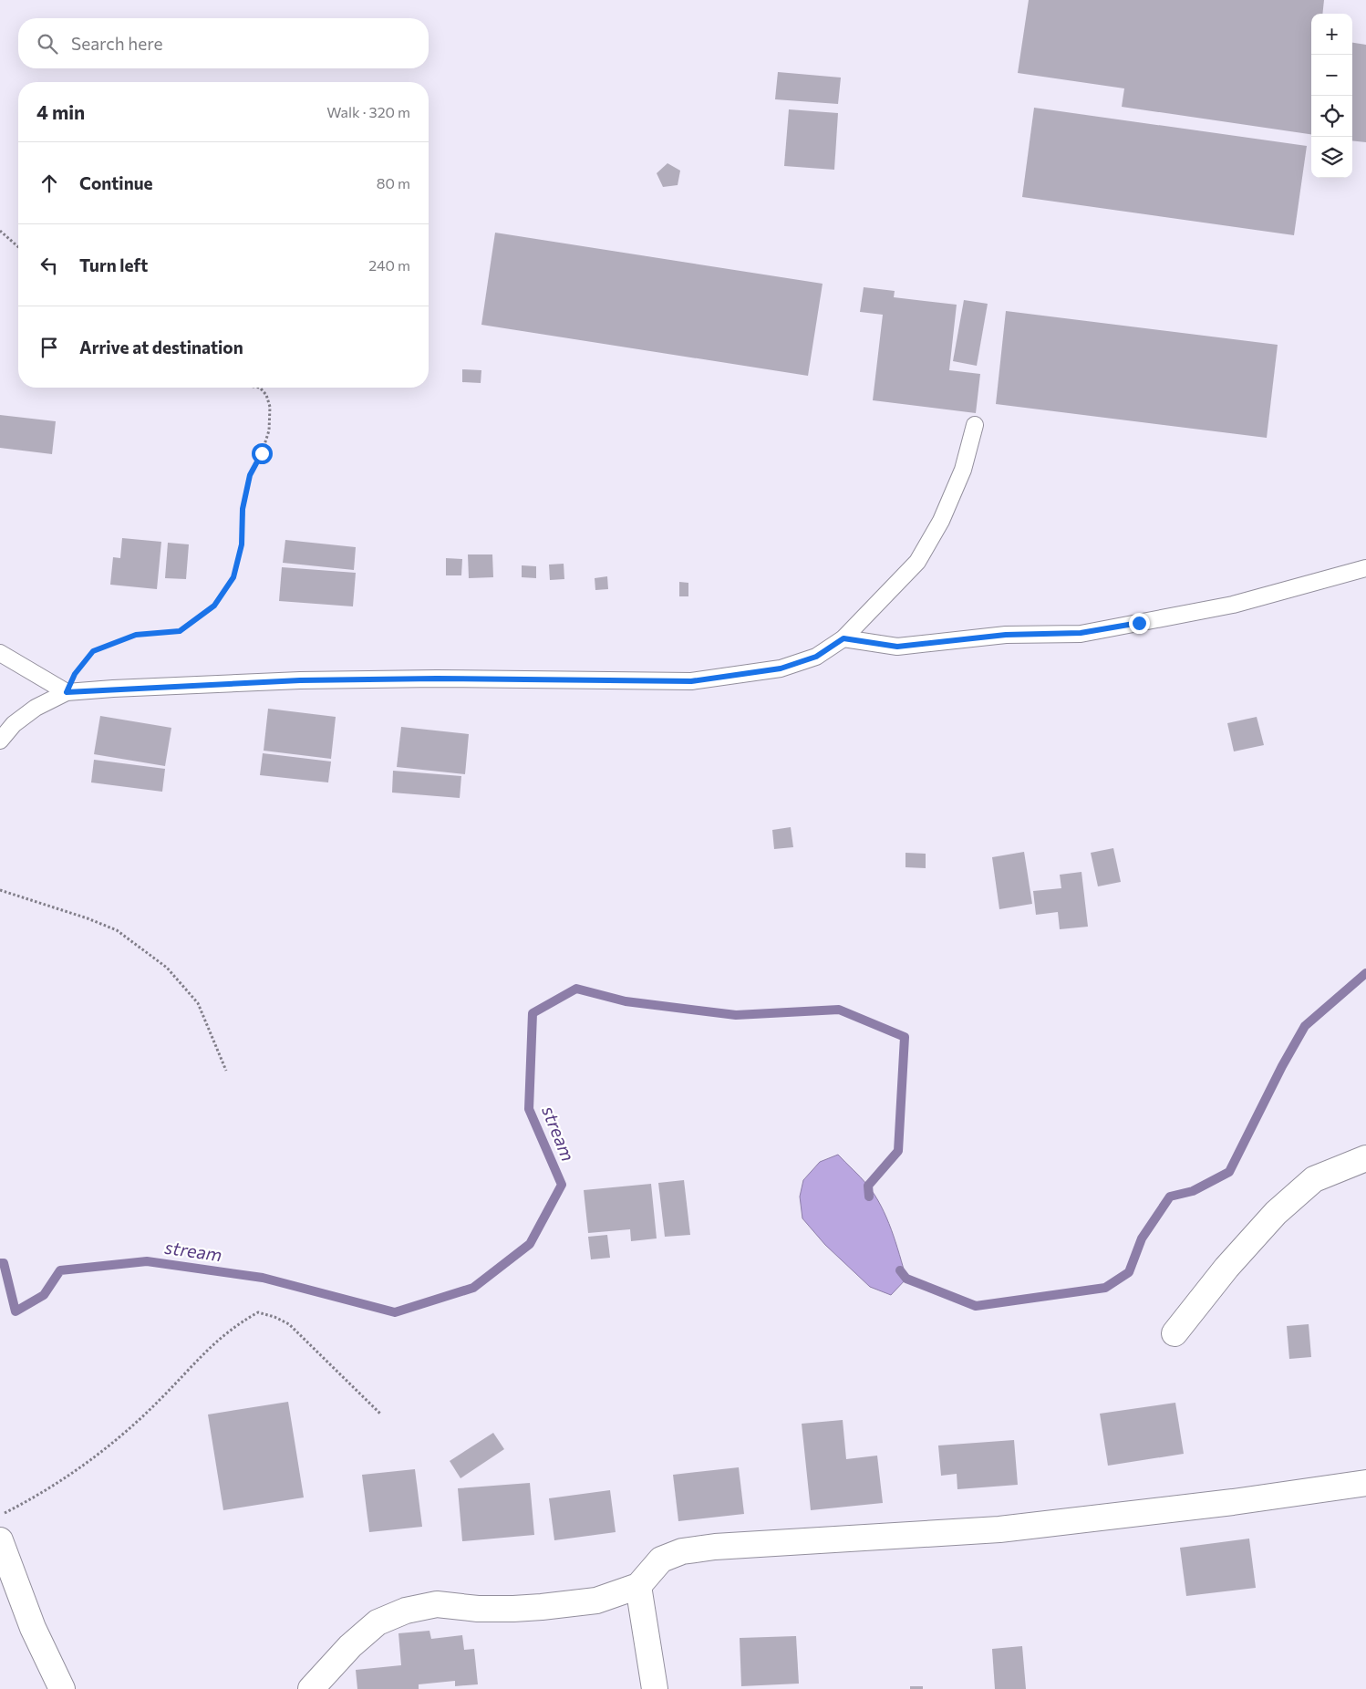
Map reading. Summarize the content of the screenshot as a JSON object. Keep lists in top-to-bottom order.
{
  "water": ["stream"],
  "page": {
    "map_buttons": ["+", "−"],
    "search": "Search here",
    "heading": ["4 min", "Walk · 320 m"],
    "list": [
      ["Continue", "80 m"],
      ["Turn left", "240 m"],
      "Arrive at destination"
    ]
  }
}
